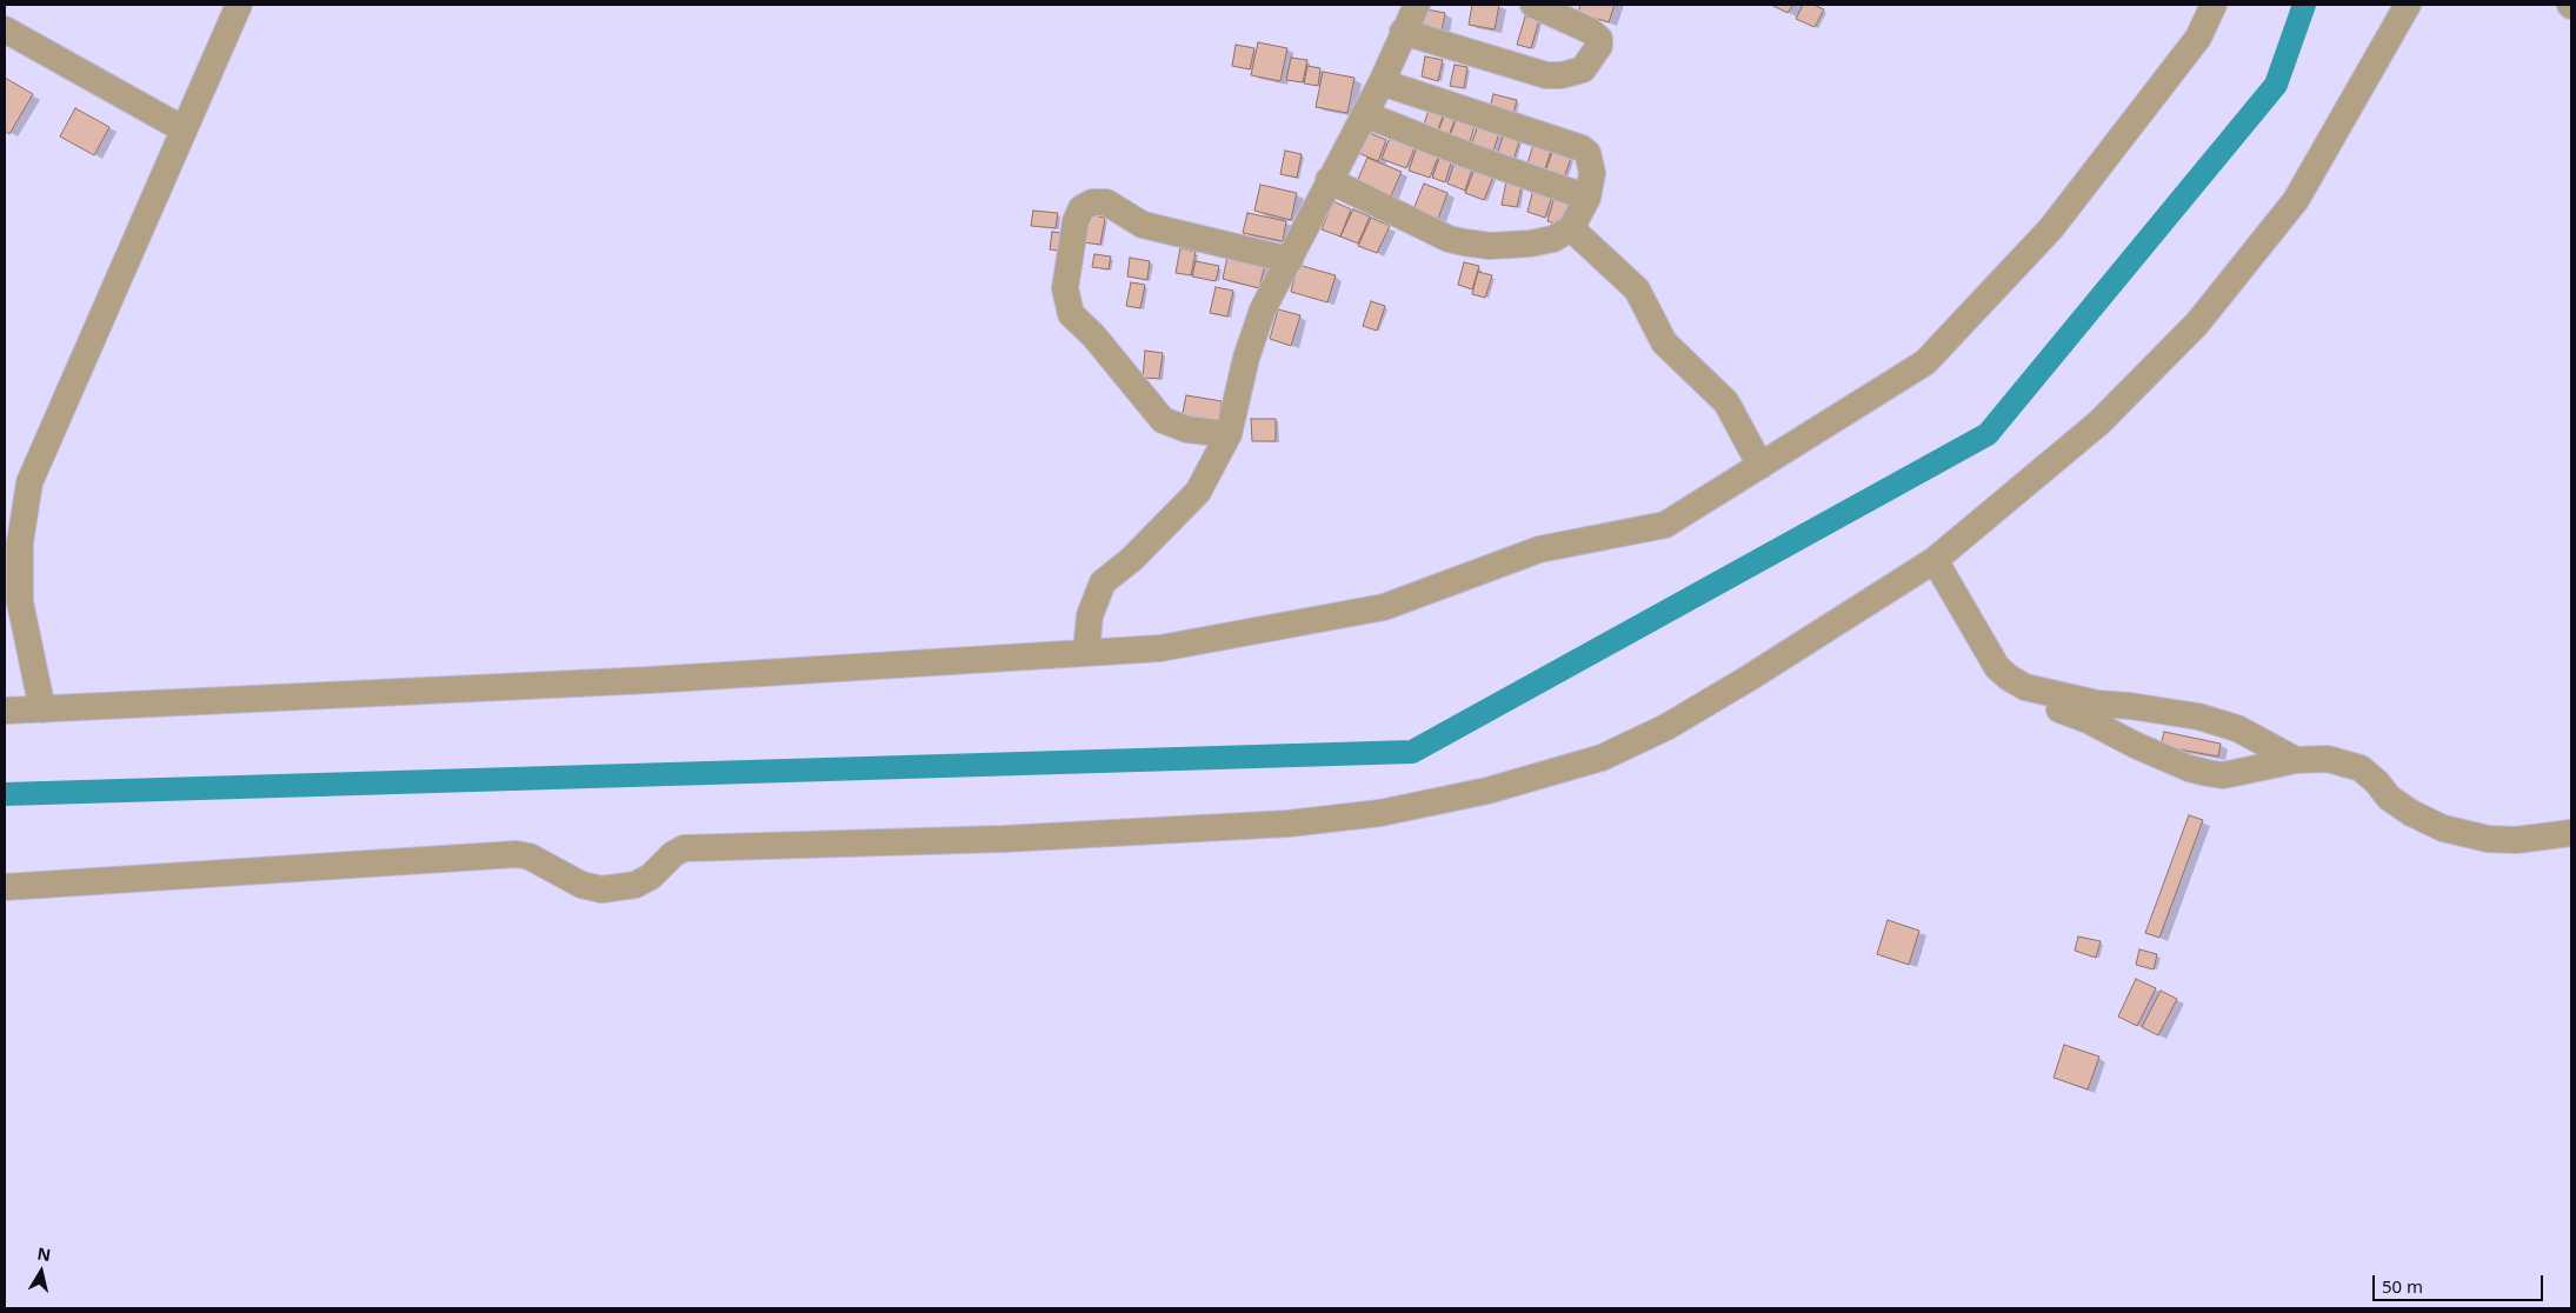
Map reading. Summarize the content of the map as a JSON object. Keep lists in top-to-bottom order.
{
  "scale_bar": "50 m",
  "north": "top"
}
